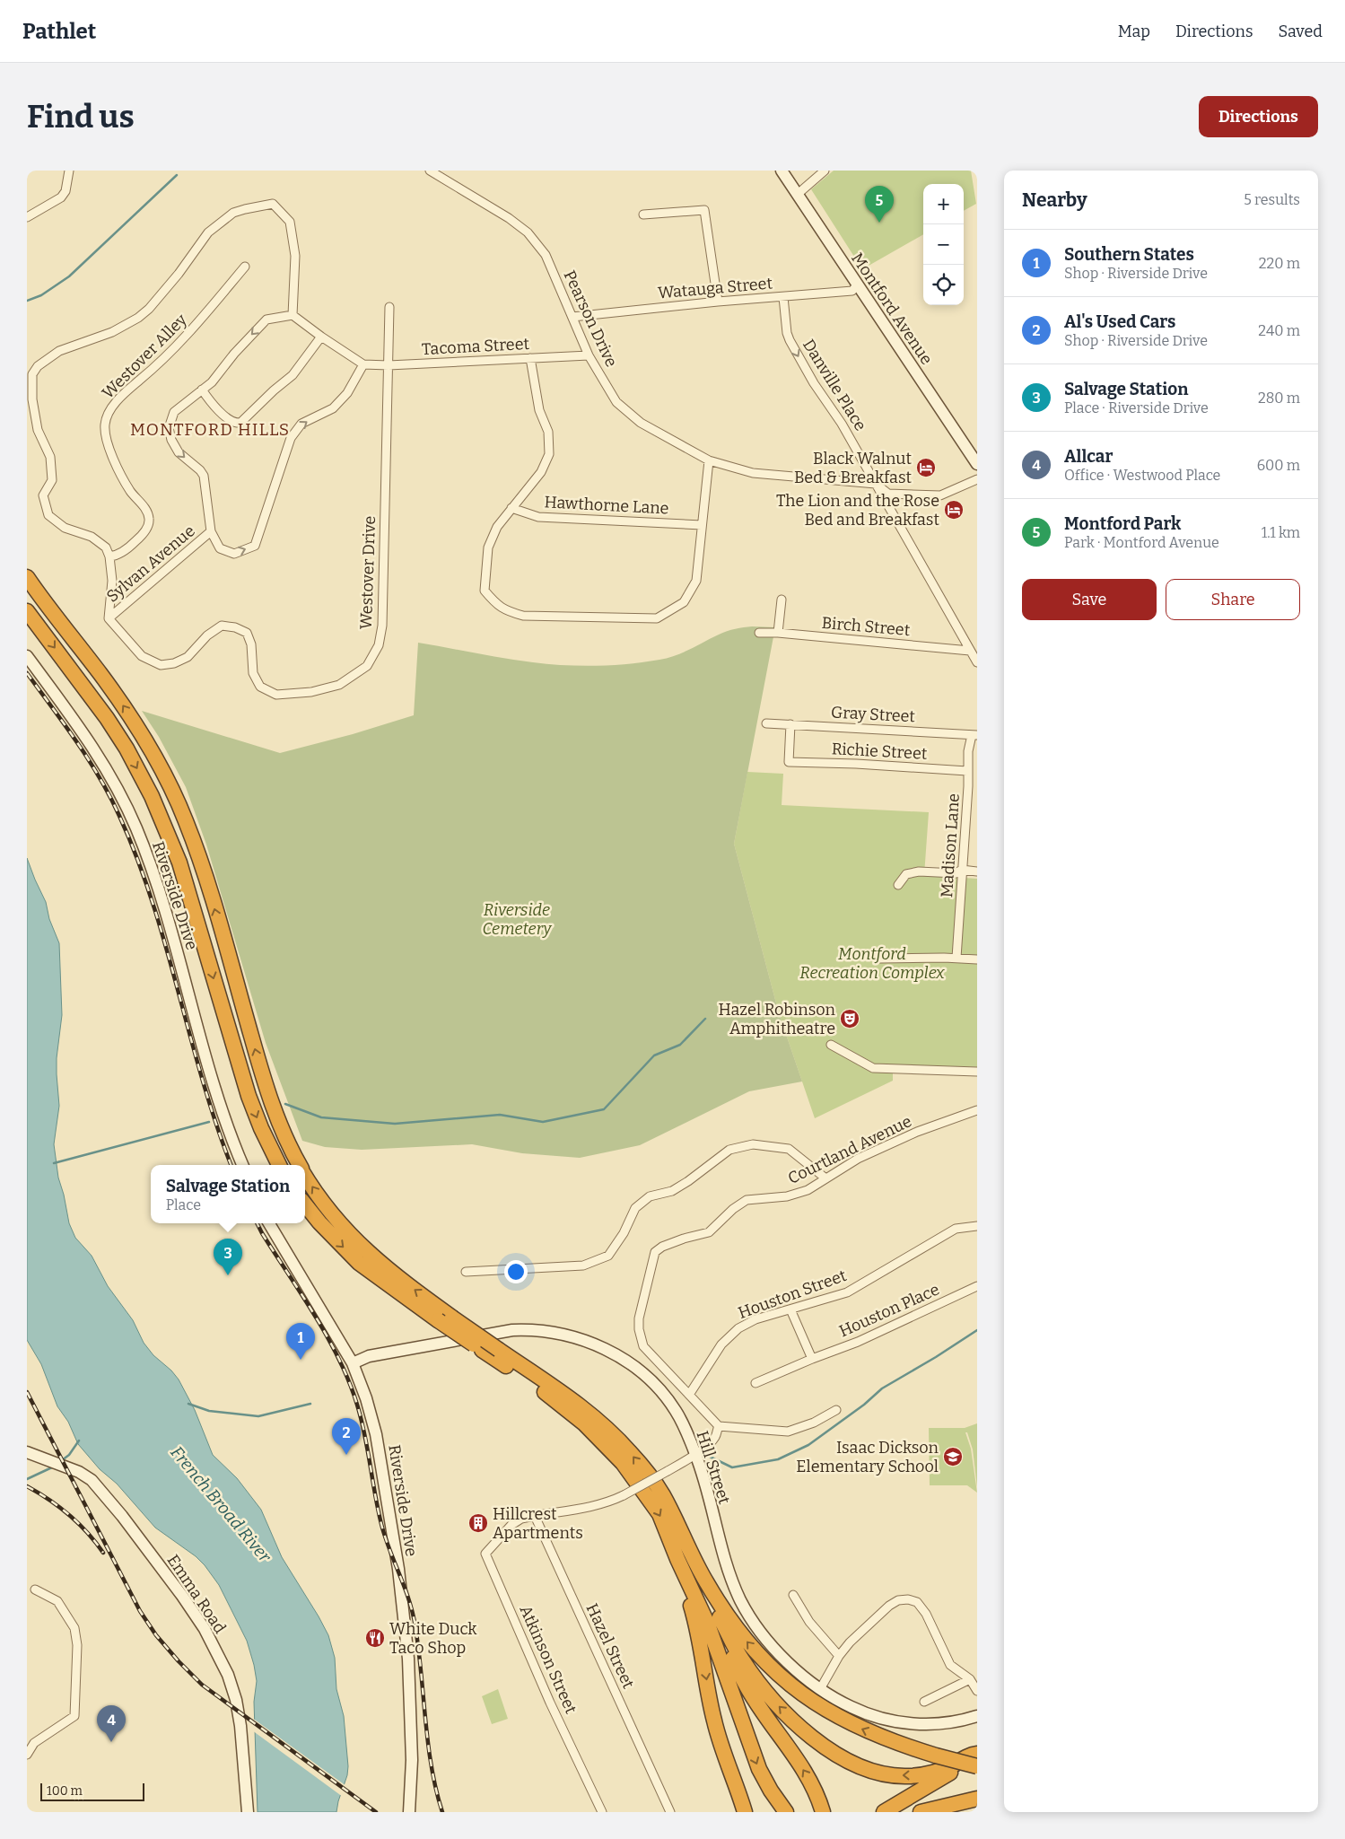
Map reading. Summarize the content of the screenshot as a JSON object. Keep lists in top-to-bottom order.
{
  "streets": {
    "main road": [
      "Montford Avenue",
      "Riverside Drive",
      "Hill Street",
      "Emma Road"
    ],
    "street": [
      "Watauga Street",
      "Pearson Drive",
      "Tacoma Street",
      "Westover Alley",
      "Danville Place",
      "Hawthorne Lane",
      "Sylvan Avenue",
      "Westover Drive",
      "Birch Street",
      "Gray Street",
      "Richie Street",
      "Madison Lane",
      "Courtland Avenue",
      "Houston Street",
      "Houston Place",
      "Hazel Street",
      "Atkinson Street"
    ]
  },
  "crossings": [
    ["Watauga Street", "Montford Avenue"],
    ["Watauga Street", "Pearson Drive"],
    ["Watauga Street", "Danville Place"],
    ["Pearson Drive", "Tacoma Street"],
    ["Pearson Drive", "Danville Place"],
    ["Tacoma Street", "Westover Drive"],
    ["Sylvan Avenue", "Westover Drive"],
    ["Gray Street", "Richie Street"],
    ["Gray Street", "Madison Lane"],
    ["Richie Street", "Madison Lane"],
    ["Riverside Drive", "Hill Street"],
    ["Courtland Avenue", "Houston Street"],
    ["Hazel Street", "Atkinson Street"]
  ],
  "one_way": ["Danville Place"],
  "districts": ["MONTFORD HILLS"],
  "water": ["French Broad River"],
  "parks": ["Riverside Cemetery", "Montford Recreation Complex"],
  "places": {
    "hotel": ["Black Walnut Bed & Breakfast", "The Lion and the Rose Bed and Breakfast"],
    "theatre": ["Hazel Robinson Amphitheatre"],
    "school or university": ["Isaac Dickson Elementary School"],
    "building": ["Hillcrest Apartments"],
    "restaurant": ["White Duck Taco Shop"]
  },
  "scale_bar": "100 m",
  "page": {
    "header": "Pathlet",
    "nav": ["Map", "Directions", "Saved"],
    "buttons": [
      "Directions",
      ["Save", "Share"]
    ],
    "title": "Find us",
    "heading": ["Nearby", "5 results"],
    "map_buttons": ["+", "−"],
    "pins": [
      "5",
      "3",
      "1",
      "2",
      "4"
    ],
    "list": [
      {
        "mark": "1",
        "name": "Southern States",
        "note": "Shop · Riverside Drive",
        "value": "220 m"
      },
      {
        "mark": "2",
        "name": "Al's Used Cars",
        "note": "Shop · Riverside Drive",
        "value": "240 m"
      },
      {
        "mark": "3",
        "name": "Salvage Station",
        "note": "Place · Riverside Drive",
        "value": "280 m"
      },
      {
        "mark": "4",
        "name": "Allcar",
        "note": "Office · Westwood Place",
        "value": "600 m"
      },
      {
        "mark": "5",
        "name": "Montford Park",
        "note": "Park · Montford Avenue",
        "value": "1.1 km"
      }
    ],
    "popup": ["Salvage Station", "Place"],
    "scale": "100 m"
  }
}
